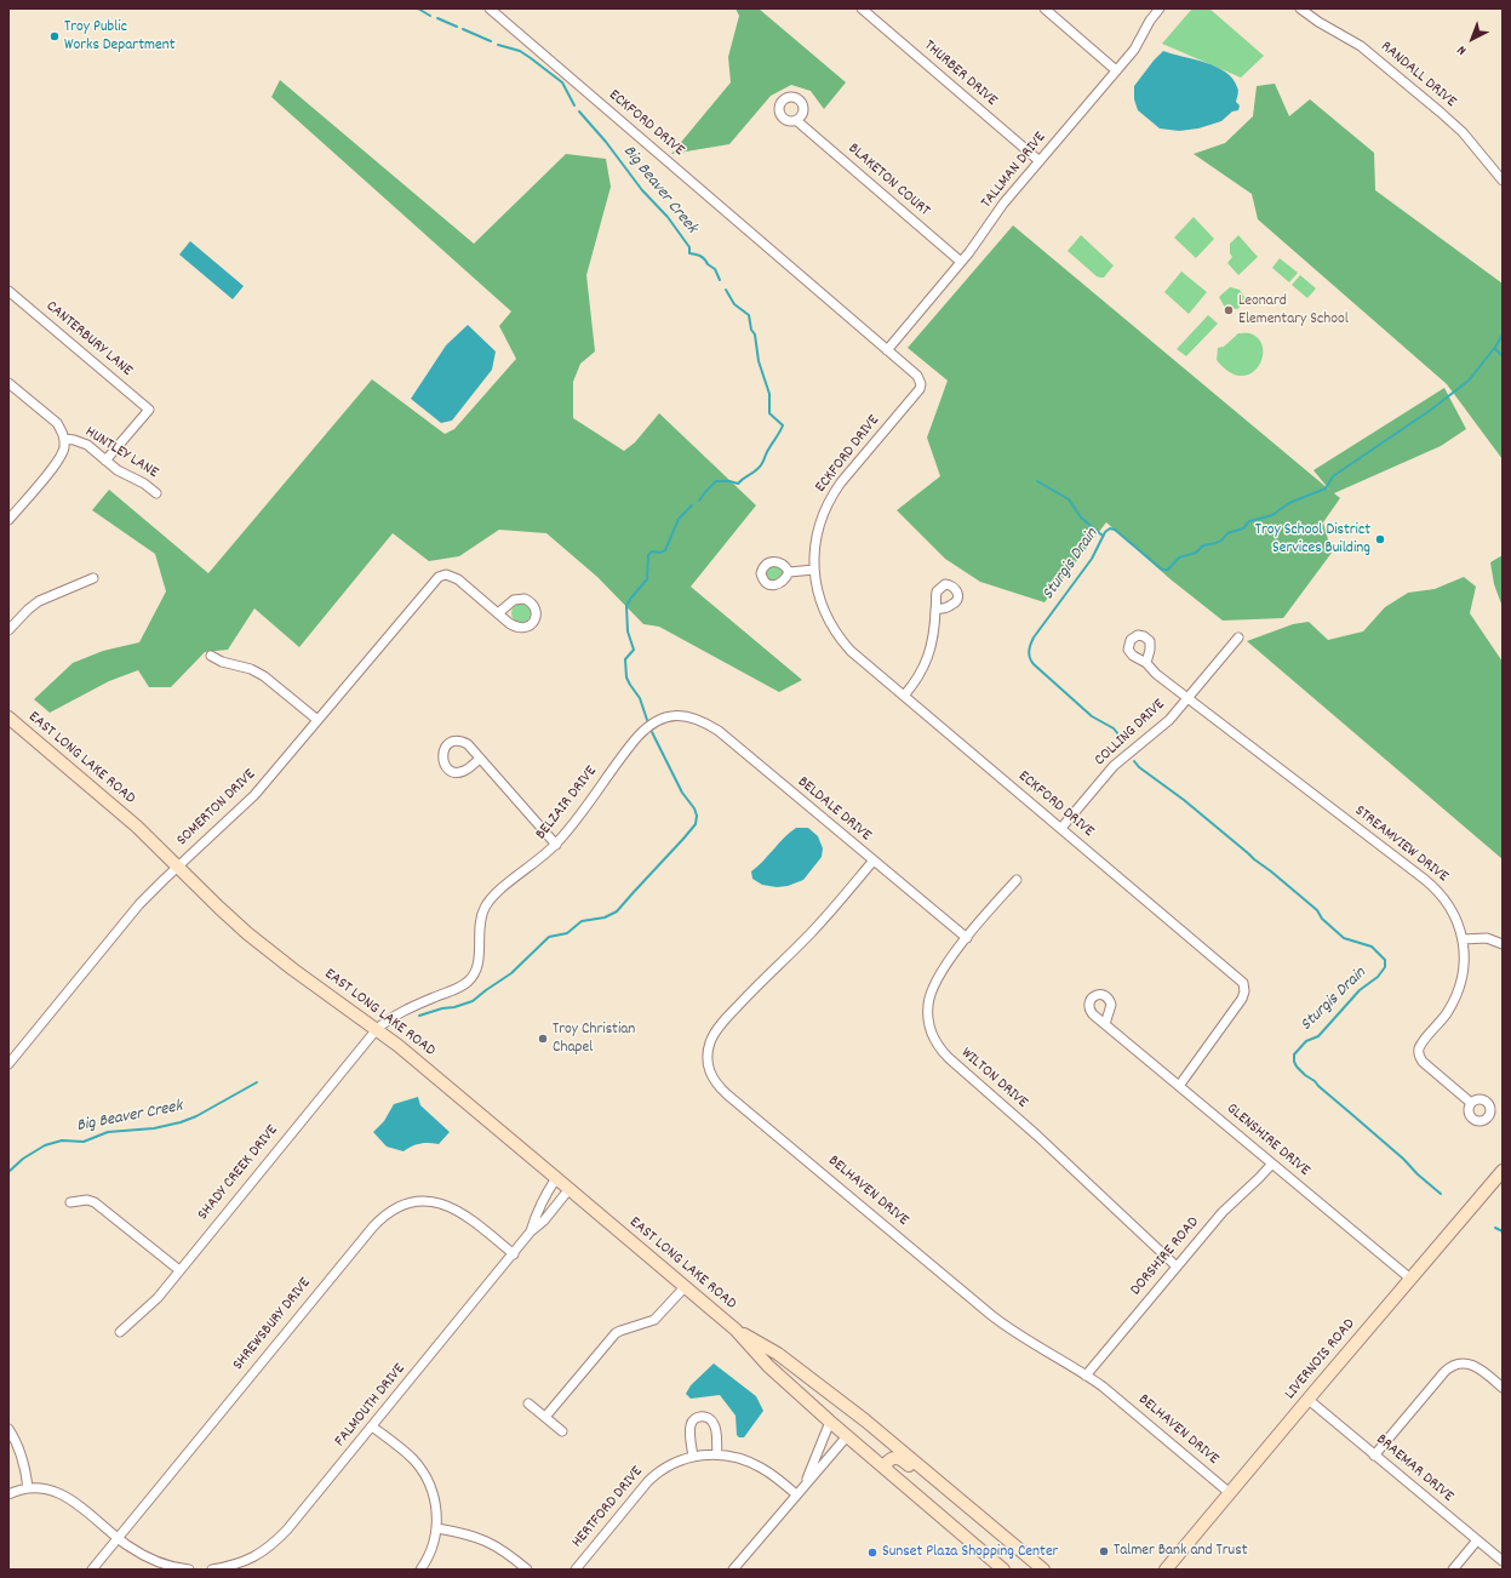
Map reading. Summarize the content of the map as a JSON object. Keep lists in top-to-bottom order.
{
  "streets": {
    "main road": ["EAST LONG LAKE ROAD", "LIVERNOIS ROAD"],
    "street": [
      "THURBER DRIVE",
      "RANDALL DRIVE",
      "ECKFORD DRIVE",
      "TALLMAN DRIVE",
      "BLAKETON COURT",
      "CANTERBURY LANE",
      "HUNTLEY LANE",
      "COLLING DRIVE",
      "BELZAIR DRIVE",
      "SOMERTON DRIVE",
      "BELDALE DRIVE",
      "STREAMVIEW DRIVE",
      "WILTON DRIVE",
      "GLENSHIRE DRIVE",
      "SHADY CREEK DRIVE",
      "BELHAVEN DRIVE",
      "DORSHIRE ROAD",
      "SHREWSBURY DRIVE",
      "FALMOUTH DRIVE",
      "BRAEMAR DRIVE",
      "HERTFORD DRIVE"
    ]
  },
  "crossings": [
    ["THURBER DRIVE", "TALLMAN DRIVE"],
    ["ECKFORD DRIVE", "TALLMAN DRIVE"],
    ["ECKFORD DRIVE", "COLLING DRIVE"],
    ["ECKFORD DRIVE", "GLENSHIRE DRIVE"],
    ["TALLMAN DRIVE", "BLAKETON COURT"],
    ["CANTERBURY LANE", "HUNTLEY LANE"],
    ["COLLING DRIVE", "STREAMVIEW DRIVE"],
    ["EAST LONG LAKE ROAD", "BELZAIR DRIVE"],
    ["EAST LONG LAKE ROAD", "SOMERTON DRIVE"],
    ["EAST LONG LAKE ROAD", "SHADY CREEK DRIVE"],
    ["EAST LONG LAKE ROAD", "FALMOUTH DRIVE"],
    ["BELZAIR DRIVE", "BELDALE DRIVE"],
    ["BELZAIR DRIVE", "SHADY CREEK DRIVE"],
    ["BELDALE DRIVE", "WILTON DRIVE"],
    ["BELDALE DRIVE", "BELHAVEN DRIVE"],
    ["WILTON DRIVE", "DORSHIRE ROAD"],
    ["GLENSHIRE DRIVE", "DORSHIRE ROAD"],
    ["GLENSHIRE DRIVE", "LIVERNOIS ROAD"],
    ["BELHAVEN DRIVE", "DORSHIRE ROAD"],
    ["BELHAVEN DRIVE", "LIVERNOIS ROAD"],
    ["SHREWSBURY DRIVE", "FALMOUTH DRIVE"],
    ["LIVERNOIS ROAD", "BRAEMAR DRIVE"]
  ],
  "water": ["Big Beaver Creek", "Sturgis Drain"],
  "places": [
    "Troy Public Works Department",
    "Leonard Elementary School",
    "Troy School District Services Building",
    "Troy Christian Chapel",
    "Talmer Bank and Trust",
    "Sunset Plaza Shopping Center"
  ],
  "north": "bottom left"
}
